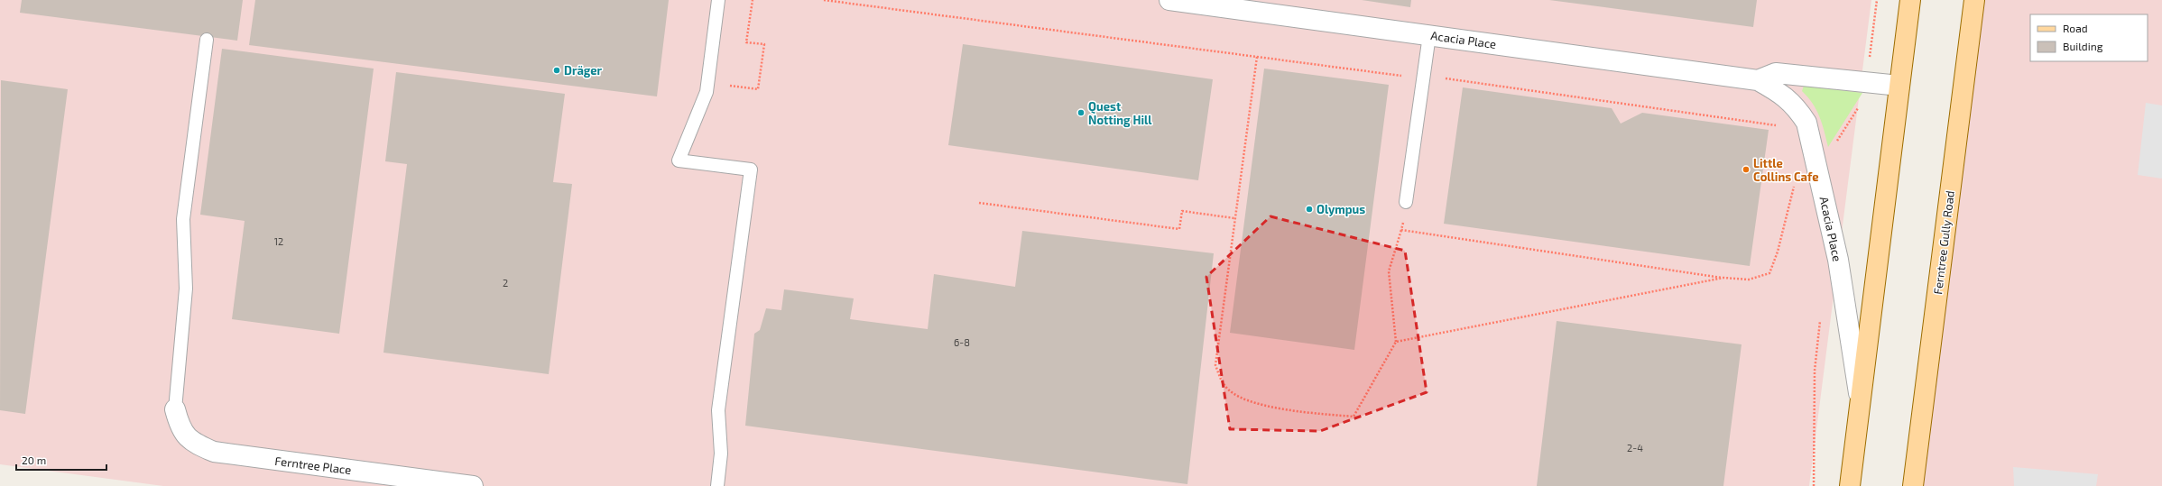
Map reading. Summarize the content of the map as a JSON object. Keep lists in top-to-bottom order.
{
  "streets": {
    "main road": ["Ferntree Gully Road"],
    "street": ["Acacia Place", "Ferntree Place"]
  },
  "places": [
    "Dräger",
    "Quest Notting Hill",
    "Little Collins Cafe",
    "Olympus"
  ],
  "house_numbers": [
    "12",
    "2",
    "6-8",
    "2-4"
  ],
  "legend": ["Road", "Building"],
  "scale_bar": "20 m"
}
